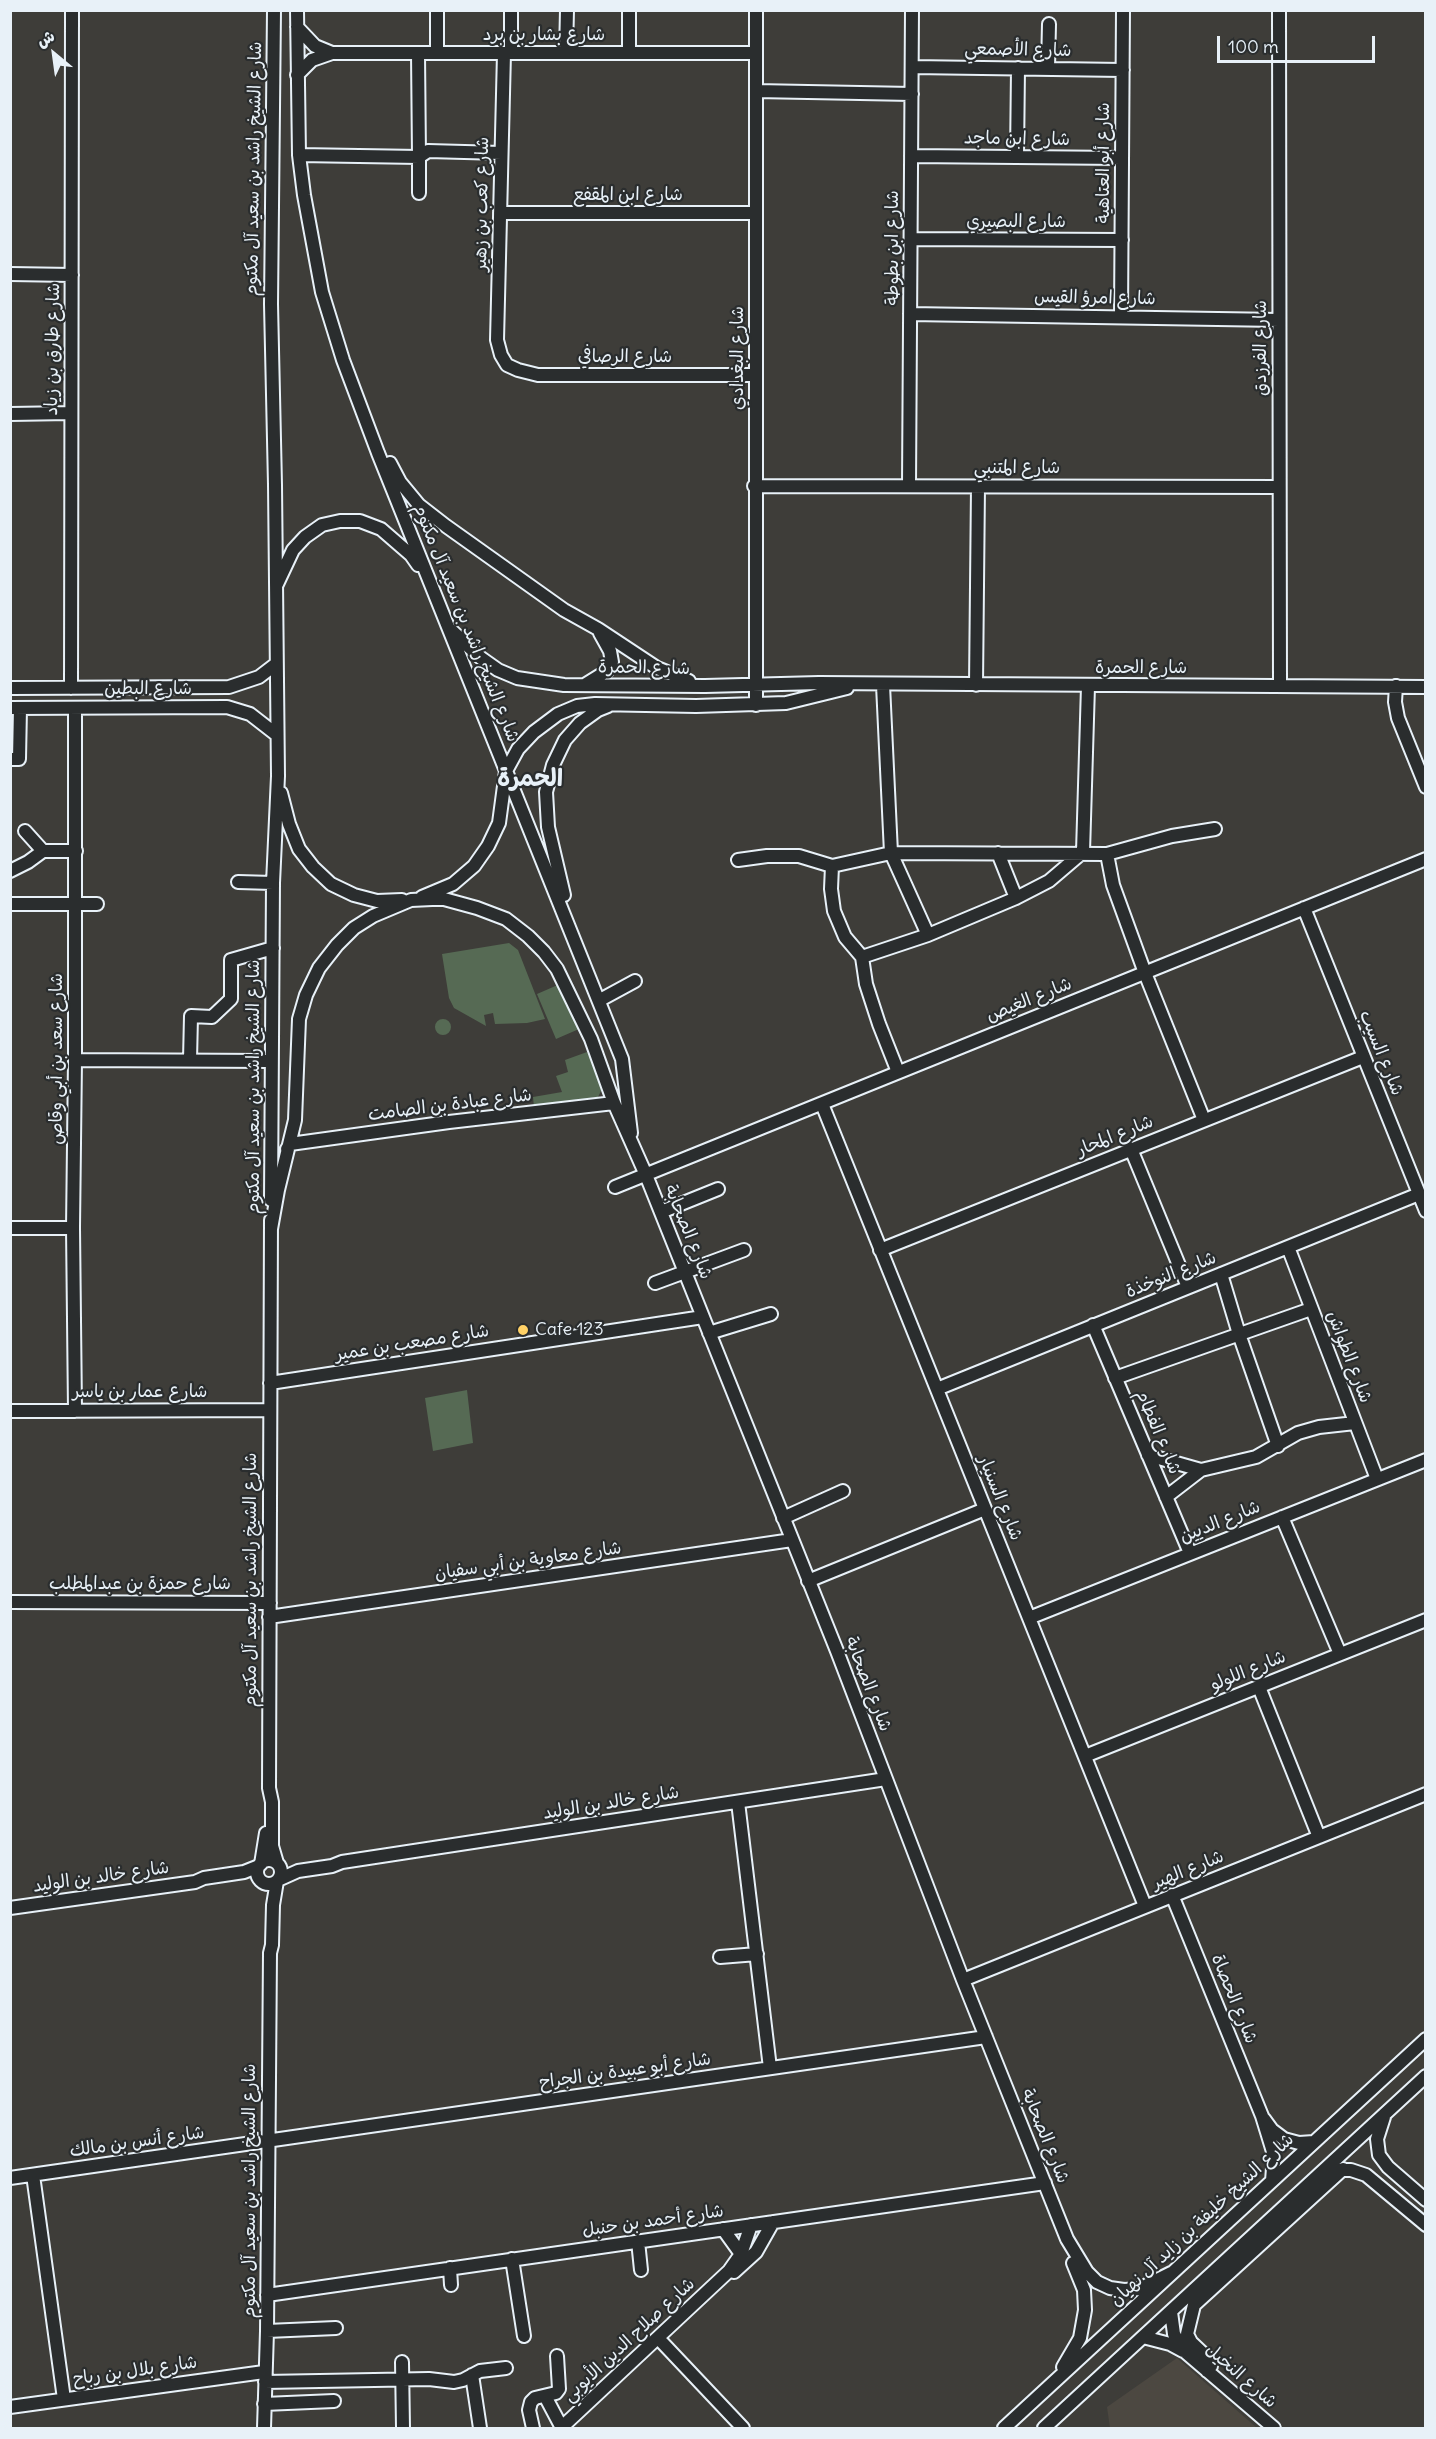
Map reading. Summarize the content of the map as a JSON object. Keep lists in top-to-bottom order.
{
  "streets": {
    "street": [
      "شارع بشار بن برد",
      "شارع الأصمعي",
      "شارع ابن ماجد",
      "شارع أبو العتاهية",
      "شارع الشيخ راشد بن سعيد آل مكتوم",
      "شارع ابن المقفع",
      "شارع كعب بن زهير",
      "شارع البصيري",
      "شارع ابن بطوطة",
      "شارع امرؤ القيس",
      "شارع الفرزدق",
      "شارع طارق بن زياد",
      "شارع الرصافي",
      "شارع البغدادي",
      "شارع المتنبي",
      "شارع الحمرة",
      "شارع البطين",
      "شارع الغيص",
      "شارع السيب",
      "شارع سعد بن أبي وقاص",
      "شارع عبادة بن الصامت",
      "شارع المحار",
      "شارع الصحابة",
      "شارع النوخذة",
      "شارع مصعب بن عمير",
      "شارع الطواش",
      "شارع عمار بن ياسر",
      "شارع الفطام",
      "شارع السنيار",
      "شارع الديين",
      "شارع معاوية بن أبي سفيان",
      "شارع حمزة بن عبدالمطلب",
      "شارع اللولو",
      "شارع خالد بن الوليد",
      "شارع الهير",
      "شارع الحصاة",
      "شارع أبو عبيدة بن الجراح",
      "شارع أنس بن مالك",
      "شارع الشيخ خليفة بن زايد آل نهيان",
      "شارع أحمد بن حنبل",
      "شارع صلاح الدين الأيوبي",
      "شارع بلال بن رباح",
      "شارع النخيل"
    ]
  },
  "crossings": [
    ["شارع بشار بن برد", "شارع الشيخ راشد بن سعيد آل مكتوم"],
    ["شارع بشار بن برد", "شارع كعب بن زهير"],
    ["شارع بشار بن برد", "شارع البغدادي"],
    ["شارع الأصمعي", "شارع أبو العتاهية"],
    ["شارع الأصمعي", "شارع ابن بطوطة"],
    ["شارع ابن ماجد", "شارع أبو العتاهية"],
    ["شارع ابن ماجد", "شارع ابن بطوطة"],
    ["شارع أبو العتاهية", "شارع البصيري"],
    ["شارع أبو العتاهية", "شارع امرؤ القيس"],
    ["شارع الشيخ راشد بن سعيد آل مكتوم", "شارع الحمرة"],
    ["شارع الشيخ راشد بن سعيد آل مكتوم", "شارع البطين"],
    ["شارع الشيخ راشد بن سعيد آل مكتوم", "شارع عبادة بن الصامت"],
    ["شارع الشيخ راشد بن سعيد آل مكتوم", "شارع الصحابة"],
    ["شارع الشيخ راشد بن سعيد آل مكتوم", "شارع مصعب بن عمير"],
    ["شارع الشيخ راشد بن سعيد آل مكتوم", "شارع عمار بن ياسر"],
    ["شارع الشيخ راشد بن سعيد آل مكتوم", "شارع معاوية بن أبي سفيان"],
    ["شارع الشيخ راشد بن سعيد آل مكتوم", "شارع حمزة بن عبدالمطلب"],
    ["شارع الشيخ راشد بن سعيد آل مكتوم", "شارع خالد بن الوليد"],
    ["شارع الشيخ راشد بن سعيد آل مكتوم", "شارع أبو عبيدة بن الجراح"],
    ["شارع الشيخ راشد بن سعيد آل مكتوم", "شارع أنس بن مالك"],
    ["شارع الشيخ راشد بن سعيد آل مكتوم", "شارع أحمد بن حنبل"],
    ["شارع الشيخ راشد بن سعيد آل مكتوم", "شارع بلال بن رباح"],
    ["شارع ابن المقفع", "شارع كعب بن زهير"],
    ["شارع ابن المقفع", "شارع البغدادي"],
    ["شارع كعب بن زهير", "شارع الرصافي"],
    ["شارع البصيري", "شارع ابن بطوطة"],
    ["شارع ابن بطوطة", "شارع امرؤ القيس"],
    ["شارع ابن بطوطة", "شارع المتنبي"],
    ["شارع امرؤ القيس", "شارع الفرزدق"],
    ["شارع الفرزدق", "شارع المتنبي"],
    ["شارع الفرزدق", "شارع الحمرة"],
    ["شارع طارق بن زياد", "شارع البطين"],
    ["شارع الرصافي", "شارع البغدادي"],
    ["شارع البغدادي", "شارع المتنبي"],
    ["شارع البغدادي", "شارع الحمرة"],
    ["شارع البطين", "شارع سعد بن أبي وقاص"],
    ["شارع الغيص", "شارع السيب"],
    ["شارع الغيص", "شارع الصحابة"],
    ["شارع الغيص", "شارع السنيار"],
    ["شارع السيب", "شارع المحار"],
    ["شارع السيب", "شارع النوخذة"],
    ["شارع سعد بن أبي وقاص", "شارع عمار بن ياسر"],
    ["شارع المحار", "شارع السنيار"],
    ["شارع الصحابة", "شارع مصعب بن عمير"],
    ["شارع الصحابة", "شارع معاوية بن أبي سفيان"],
    ["شارع الصحابة", "شارع خالد بن الوليد"],
    ["شارع الصحابة", "شارع الهير"],
    ["شارع الصحابة", "شارع أبو عبيدة بن الجراح"],
    ["شارع الصحابة", "شارع الشيخ خليفة بن زايد آل نهيان"],
    ["شارع الصحابة", "شارع أحمد بن حنبل"],
    ["شارع النوخذة", "شارع الطواش"],
    ["شارع النوخذة", "شارع الفطام"],
    ["شارع النوخذة", "شارع السنيار"],
    ["شارع الطواش", "شارع الديين"],
    ["شارع الفطام", "شارع الديين"],
    ["شارع السنيار", "شارع الديين"],
    ["شارع السنيار", "شارع اللولو"],
    ["شارع السنيار", "شارع الهير"],
    ["شارع الهير", "شارع الحصاة"],
    ["شارع الحصاة", "شارع الشيخ خليفة بن زايد آل نهيان"],
    ["شارع أبو عبيدة بن الجراح", "شارع أنس بن مالك"],
    ["شارع أحمد بن حنبل", "شارع صلاح الدين الأيوبي"]
  ],
  "districts": ["الحمرة"],
  "places": ["Cafe 123"],
  "scale_bar": "100 m",
  "north": "top left"
}
